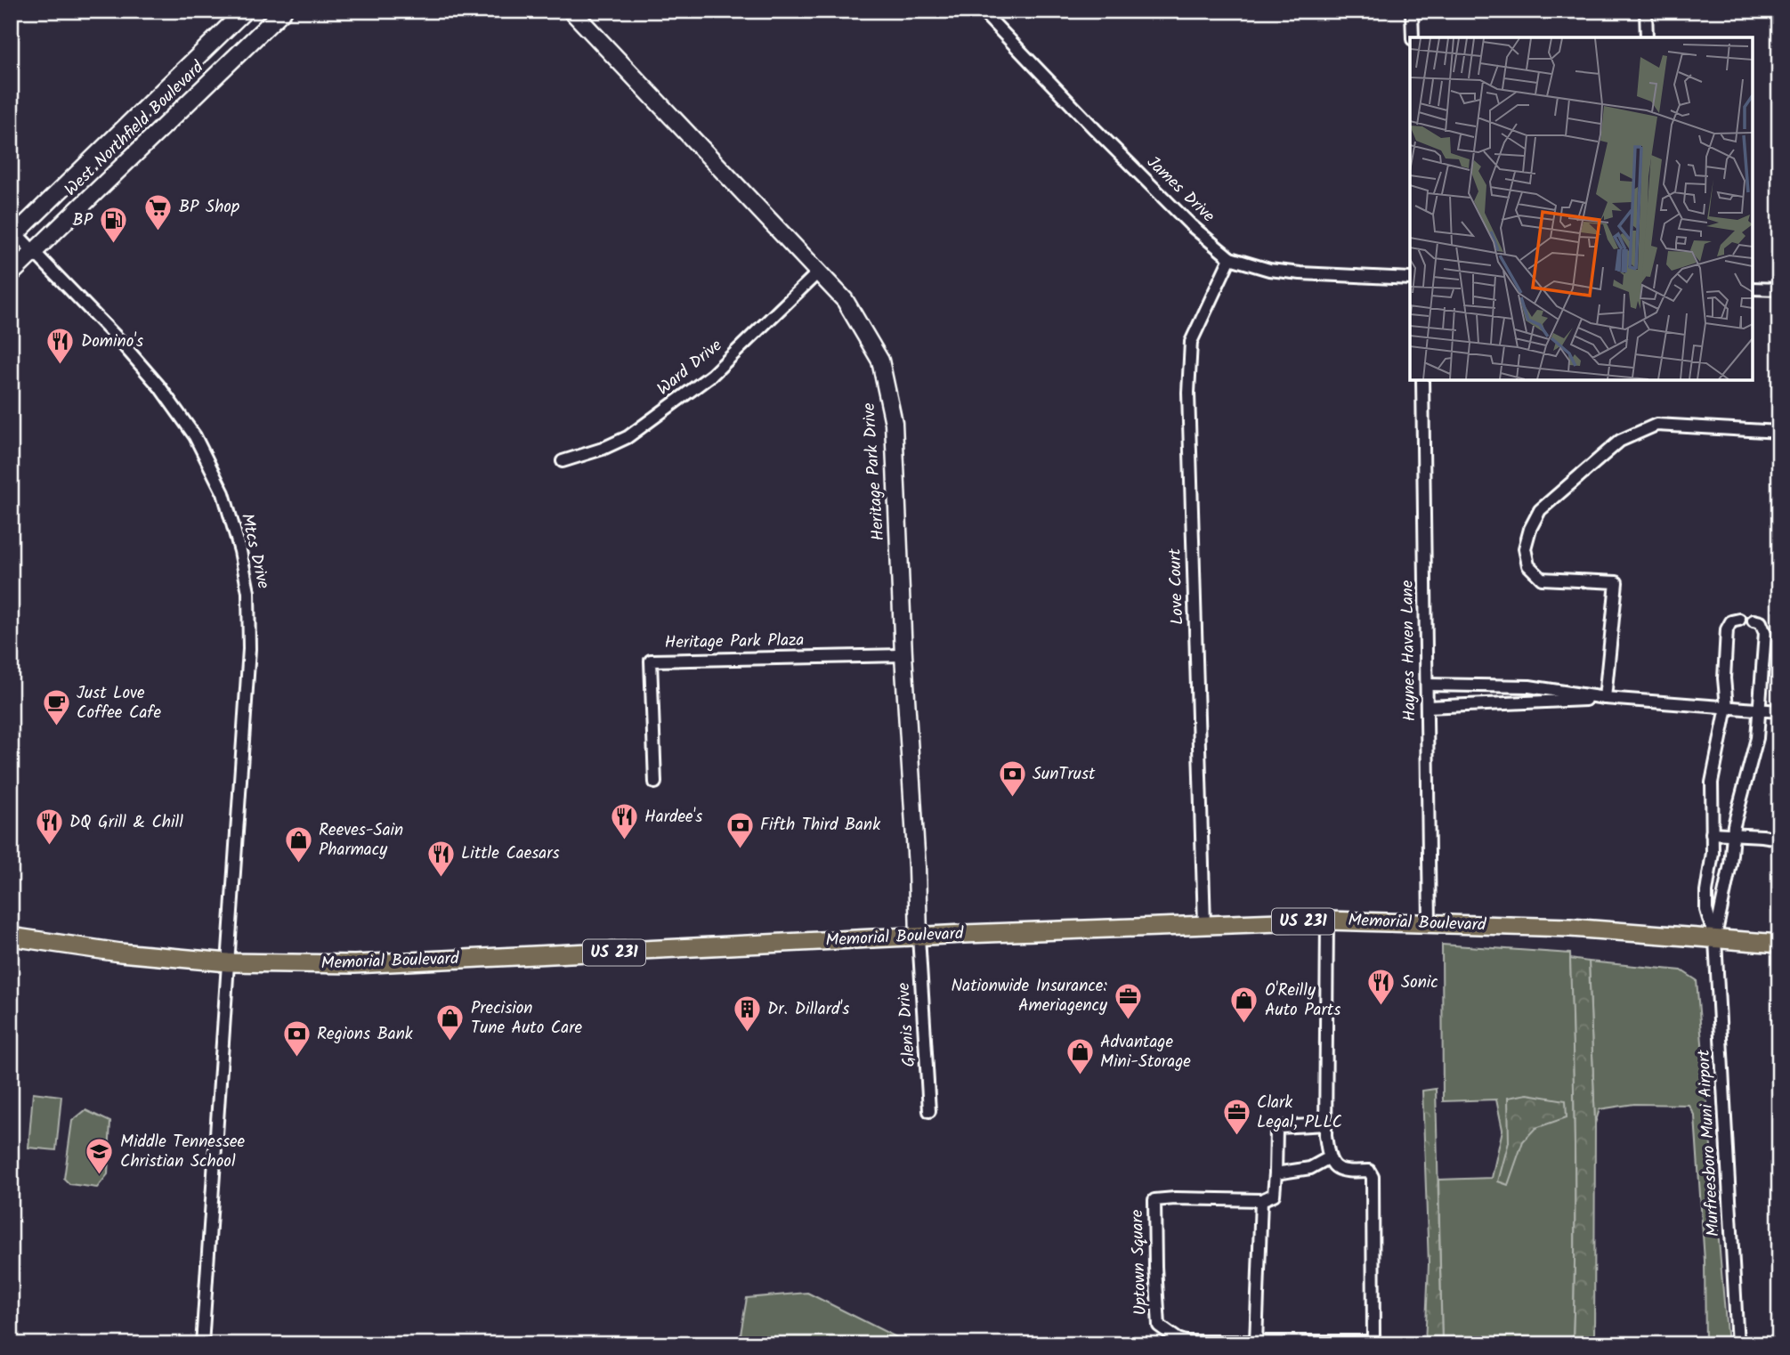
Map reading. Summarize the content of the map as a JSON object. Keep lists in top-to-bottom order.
{
  "streets": {
    "main road": ["US 231", "Memorial Boulevard"],
    "street": [
      "West Northfield Boulevard",
      "James Drive",
      "Ward Drive",
      "Heritage Park Drive",
      "Mtcs Drive",
      "Love Court",
      "Heritage Park Plaza",
      "Haynes Haven Lane",
      "Glenis Drive",
      "Murfreesboro Muni Airport",
      "Uptown Square"
    ]
  },
  "crossings": [
    ["West Northfield Boulevard", "Mtcs Drive"],
    ["James Drive", "Love Court"],
    ["Ward Drive", "Heritage Park Drive"],
    ["Heritage Park Drive", "Heritage Park Plaza"],
    ["Heritage Park Drive", "Memorial Boulevard"],
    ["Heritage Park Drive", "Glenis Drive"],
    ["Mtcs Drive", "Memorial Boulevard"],
    ["Love Court", "Memorial Boulevard"],
    ["Haynes Haven Lane", "Memorial Boulevard"],
    ["Memorial Boulevard", "Glenis Drive"],
    ["Memorial Boulevard", "Murfreesboro Muni Airport"]
  ],
  "places": {
    "supermarket": ["BP Shop"],
    "fuel station": ["BP"],
    "restaurant": [
      "Domino's",
      "Hardee's",
      "DQ Grill & Chill",
      "Little Caesars",
      "Sonic"
    ],
    "cafe": ["Just Love Coffee Cafe"],
    "bank": ["SunTrust", "Fifth Third Bank", "Regions Bank"],
    "shop": [
      "Reeves-Sain Pharmacy",
      "O'Reilly Auto Parts",
      "Precision Tune Auto Care",
      "Advantage Mini-Storage"
    ],
    "office": ["Nationwide Insurance: Ameriagency", "Clark Legal, PLLC"],
    "building": ["Dr. Dillard's"],
    "school or university": ["Middle Tennessee Christian School"]
  }
}
